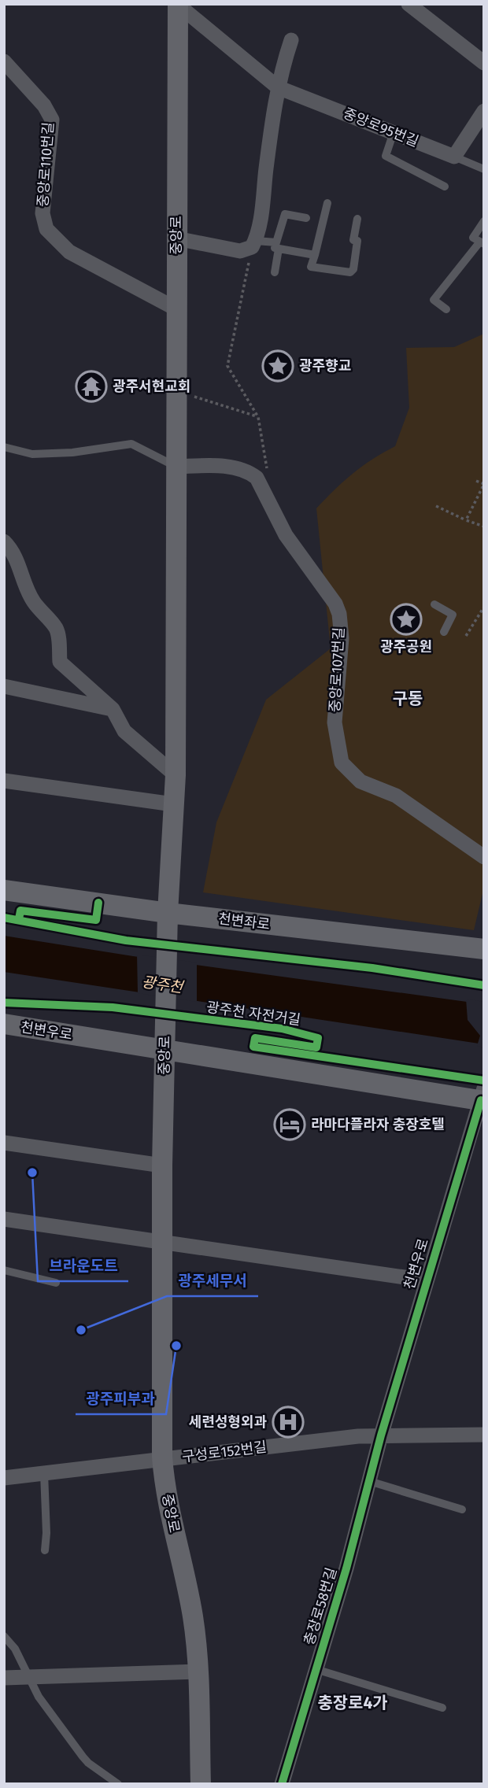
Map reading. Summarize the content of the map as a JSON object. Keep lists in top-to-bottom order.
{
  "streets": {
    "main road": ["중앙로", "천변좌로", "천변우로"],
    "street": [
      "중앙로95번길",
      "중앙로110번길",
      "중앙로107번길",
      "구성로152번길",
      "충장로58번길"
    ],
    "cycle path": ["광주천 자전거길"]
  },
  "crossings": [
    ["중앙로95번길", "중앙로"],
    ["중앙로110번길", "중앙로"],
    ["중앙로", "천변좌로"],
    ["중앙로", "천변우로"],
    ["중앙로", "구성로152번길"],
    ["천변우로", "구성로152번길"],
    ["천변우로", "충장로58번길"],
    ["구성로152번길", "충장로58번길"]
  ],
  "districts": ["구동", "충장로4가"],
  "water": ["광주천"],
  "places": {
    "place": ["광주향교", "광주공원"],
    "temple": ["광주서현교회"],
    "hotel": ["라마다플라자 충장호텔"],
    "other": ["브라운도트", "광주세무서", "광주피부과"],
    "hospital": ["세련성형외과"]
  }
}
